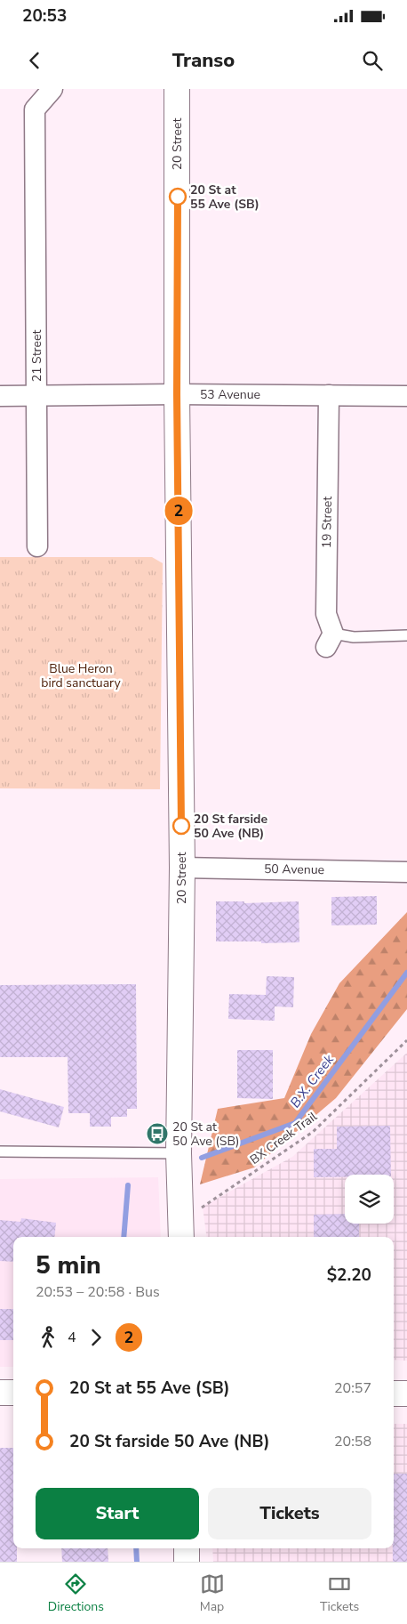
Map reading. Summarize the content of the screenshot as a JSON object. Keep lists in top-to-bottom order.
{
  "streets": {
    "street": [
      "20 Street",
      "21 Street",
      "53 Avenue",
      "19 Street",
      "50 Avenue"
    ],
    "path": ["BX Creek Trail"]
  },
  "crossings": [
    ["20 Street", "53 Avenue"],
    ["20 Street", "50 Avenue"],
    ["20 Street", "BX Creek Trail"],
    ["21 Street", "53 Avenue"],
    ["53 Avenue", "19 Street"]
  ],
  "water": ["B.X. Creek"],
  "parks": ["Blue Heron bird sanctuary"],
  "places": {
    "other": ["20 St at 55 Ave (SB)", "20 St farside 50 Ave (NB)"],
    "bus stop": ["20 St at 50 Ave (SB)"]
  },
  "lines": ["bus line 2"],
  "page": {
    "status": "20:53",
    "header": "Transo",
    "on_map": "2",
    "heading": ["5 min", "20:53 – 20:58 · Bus", "$2.20"],
    "legs": ["4", "2"],
    "list": [
      {
        "name": "20 St at 55 Ave (SB)",
        "value": "20:57"
      },
      {
        "name": "20 St farside 50 Ave (NB)",
        "value": "20:58"
      }
    ],
    "buttons": ["Start", "Tickets"],
    "tabs": ["Directions", "Map", "Tickets"]
  }
}
